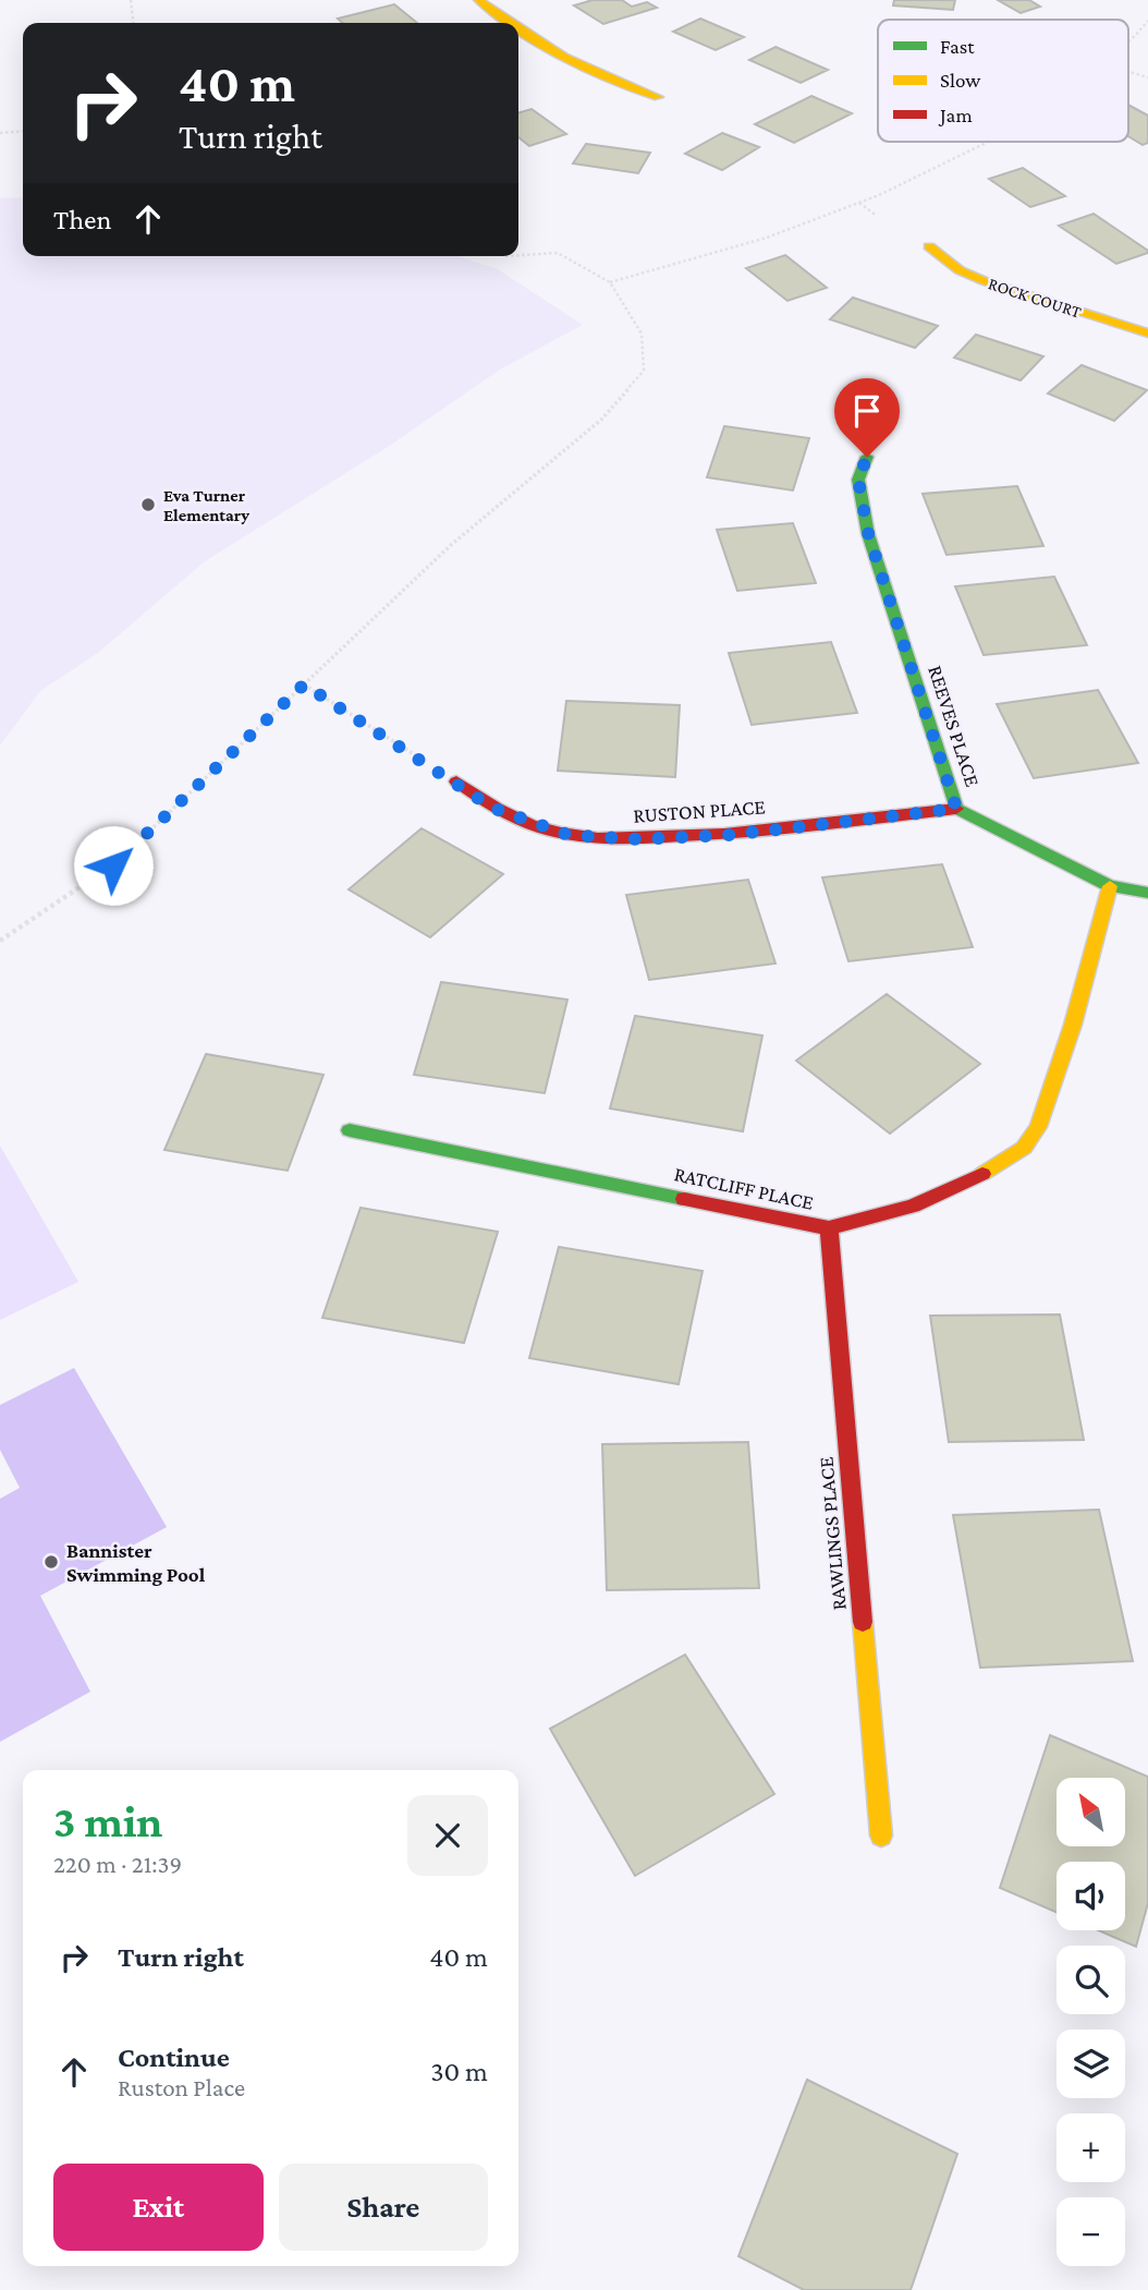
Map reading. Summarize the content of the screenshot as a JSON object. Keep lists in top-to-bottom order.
{
  "streets": {
    "street": [
      "ROCK COURT",
      "REEVES PLACE",
      "RUSTON PLACE",
      "RATCLIFF PLACE",
      "RAWLINGS PLACE"
    ]
  },
  "crossings": [
    ["REEVES PLACE", "RUSTON PLACE"],
    ["REEVES PLACE", "RATCLIFF PLACE"],
    ["RATCLIFF PLACE", "RAWLINGS PLACE"]
  ],
  "places": ["Eva Turner Elementary", "Bannister Swimming Pool"],
  "legend": ["Fast", "Slow", "Jam"],
  "north": "top left",
  "page": {
    "turn": ["40 m", "Turn right"],
    "then": "Then",
    "heading": ["3 min", "220 m · 21:39"],
    "map_buttons": ["+", "−"],
    "list": [
      {
        "name": "Turn right",
        "value": "40 m"
      },
      {
        "name": "Continue",
        "note": "Ruston Place",
        "value": "30 m"
      }
    ],
    "buttons": ["Exit", "Share"]
  }
}
